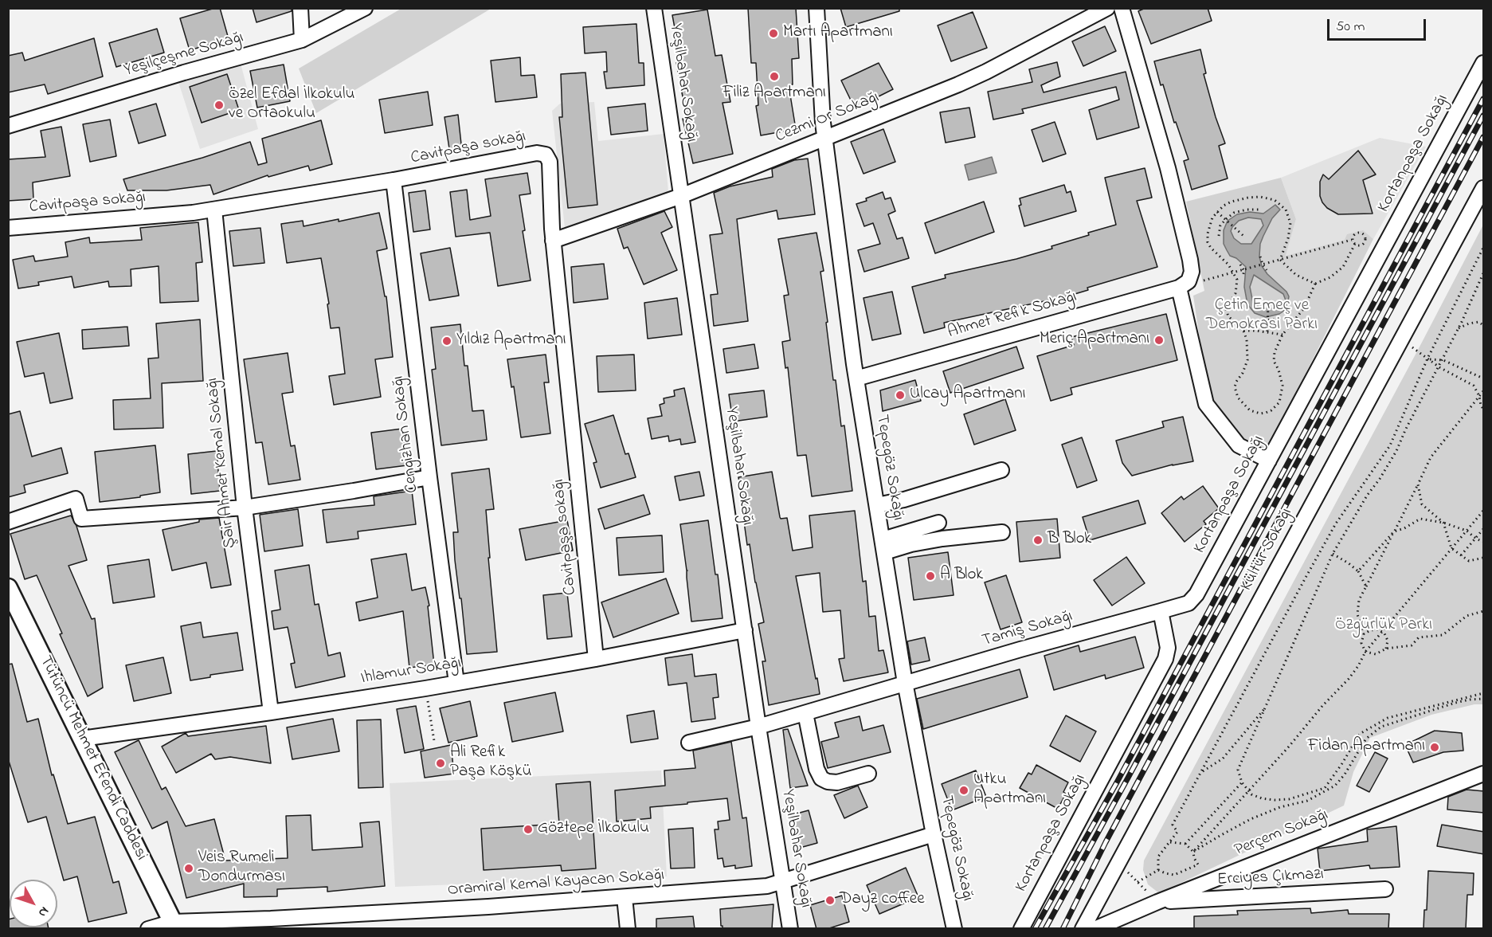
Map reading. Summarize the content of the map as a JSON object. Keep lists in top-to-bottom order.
{
  "streets": {
    "main road": ["Tütüncü Mehmet Efendi Caddesi"],
    "street": [
      "Yeşilçeşme Sokağı",
      "Yeşilbahar Sokağı",
      "Cezmi Or Sokağı",
      "Cavitpaşa sokağı",
      "Kortanpaşa Sokağı",
      "Ahmet Refik Sokağı",
      "Cengizhan Sokağı",
      "Şair Ahmet Kemal Sokağı",
      "Tepegöz Sokağı",
      "Kültür Sokağı",
      "Tamiş Sokağı",
      "Ihlamur Sokağı",
      "Perçem Sokağı",
      "Erciyes Çıkmazı",
      "Oramiral Kemal Kayacan Sokağı"
    ]
  },
  "crossings": [
    ["Yeşilbahar Sokağı", "Cezmi Or Sokağı"],
    ["Yeşilbahar Sokağı", "Tamiş Sokağı"],
    ["Yeşilbahar Sokağı", "Ihlamur Sokağı"],
    ["Yeşilbahar Sokağı", "Oramiral Kemal Kayacan Sokağı"],
    ["Cezmi Or Sokağı", "Cavitpaşa sokağı"],
    ["Cezmi Or Sokağı", "Tepegöz Sokağı"],
    ["Cavitpaşa sokağı", "Cengizhan Sokağı"],
    ["Cavitpaşa sokağı", "Şair Ahmet Kemal Sokağı"],
    ["Cavitpaşa sokağı", "Ihlamur Sokağı"],
    ["Kortanpaşa Sokağı", "Tamiş Sokağı"],
    ["Ahmet Refik Sokağı", "Tepegöz Sokağı"],
    ["Cengizhan Sokağı", "Ihlamur Sokağı"],
    ["Şair Ahmet Kemal Sokağı", "Ihlamur Sokağı"],
    ["Tepegöz Sokağı", "Tamiş Sokağı"],
    ["Tepegöz Sokağı", "Oramiral Kemal Kayacan Sokağı"],
    ["Ihlamur Sokağı", "Tütüncü Mehmet Efendi Caddesi"],
    ["Tütüncü Mehmet Efendi Caddesi", "Oramiral Kemal Kayacan Sokağı"],
    ["Perçem Sokağı", "Erciyes Çıkmazı"]
  ],
  "parks": ["Çetin Emeç ve Demokrasi Parkı", "Özgürlük Parkı"],
  "places": [
    "Martı Apartmanı",
    "Filiz Apartmanı",
    "Özel Efdal İlkokulu ve Ortaokulu",
    "Meriç Apartmanı",
    "Yıldız Apartmanı",
    "Ulcay Apartmanı",
    "B Blok",
    "A Blok",
    "Fidan Apartmanı",
    "Ali Refik Paşa Köşkü",
    "Utku Apartmanı",
    "Göztepe İlkokulu",
    "Veis Rumeli Dondurması",
    "Dayz coffee"
  ],
  "scale_bar": "50 m",
  "north": "bottom right"
}
